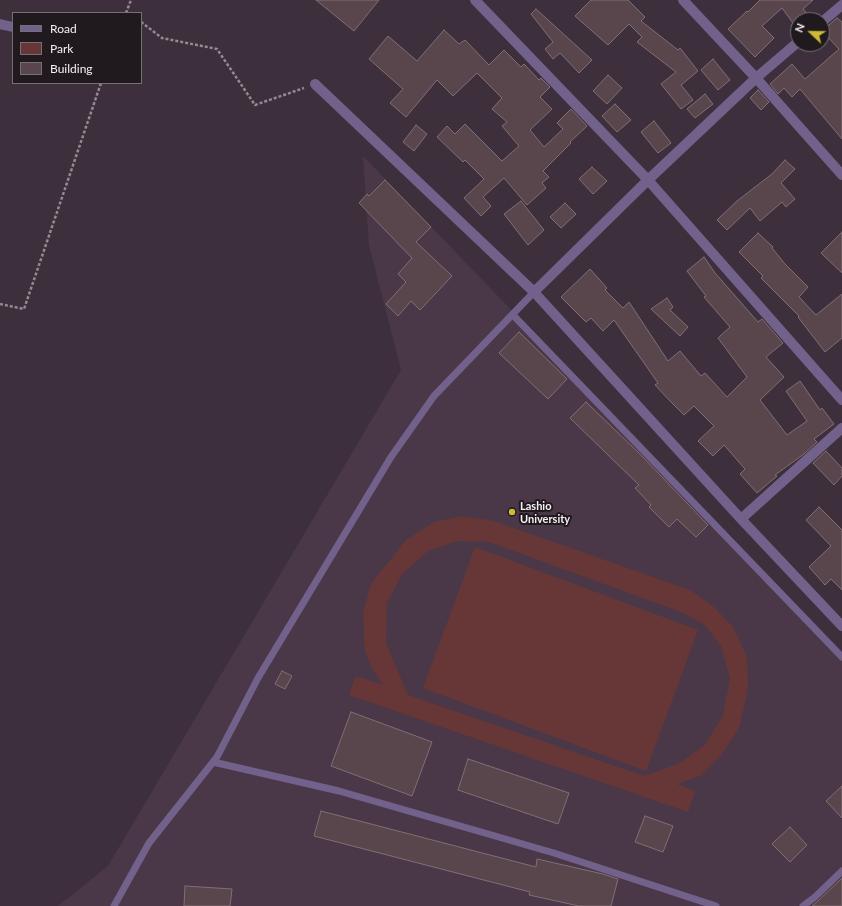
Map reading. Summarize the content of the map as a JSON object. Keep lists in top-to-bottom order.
{
  "places": ["Lashio University"],
  "legend": ["Road", "Park", "Building"],
  "north": "left"
}
